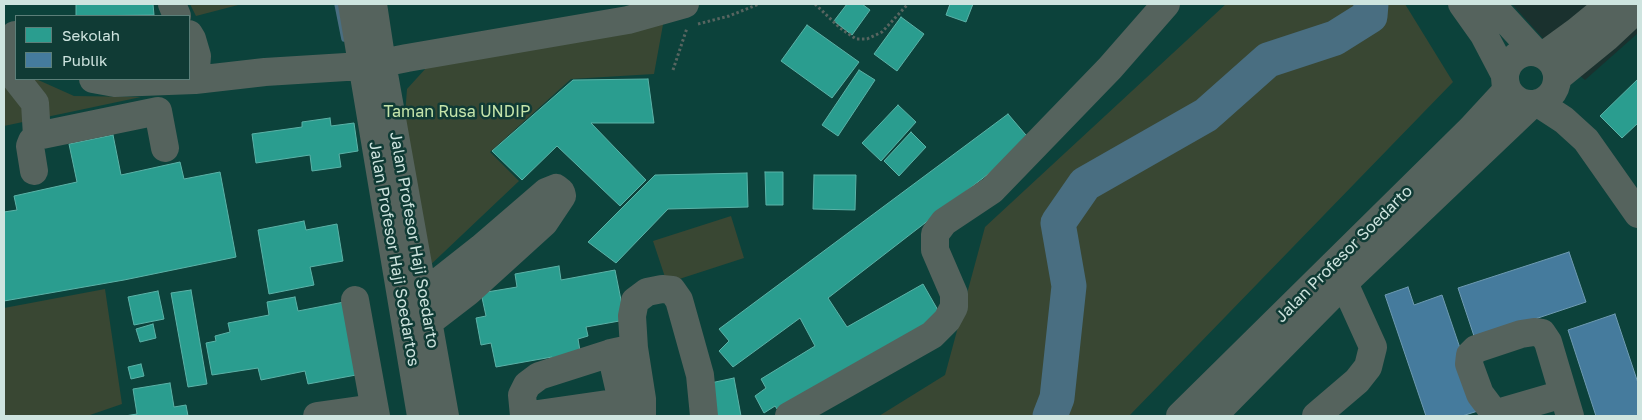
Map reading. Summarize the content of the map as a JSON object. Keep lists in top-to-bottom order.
{
  "streets": {
    "street": ["Jalan Profesor Haji Soedarto", "Jalan Profesor Haji Soedartos", "Jalan Profesor Soedarto"]
  },
  "crossings": [
    ["Jalan Profesor Haji Soedarto", "Jalan Profesor Haji Soedartos"]
  ],
  "parks": ["Taman Rusa UNDIP"],
  "legend": ["Sekolah", "Publik"]
}
